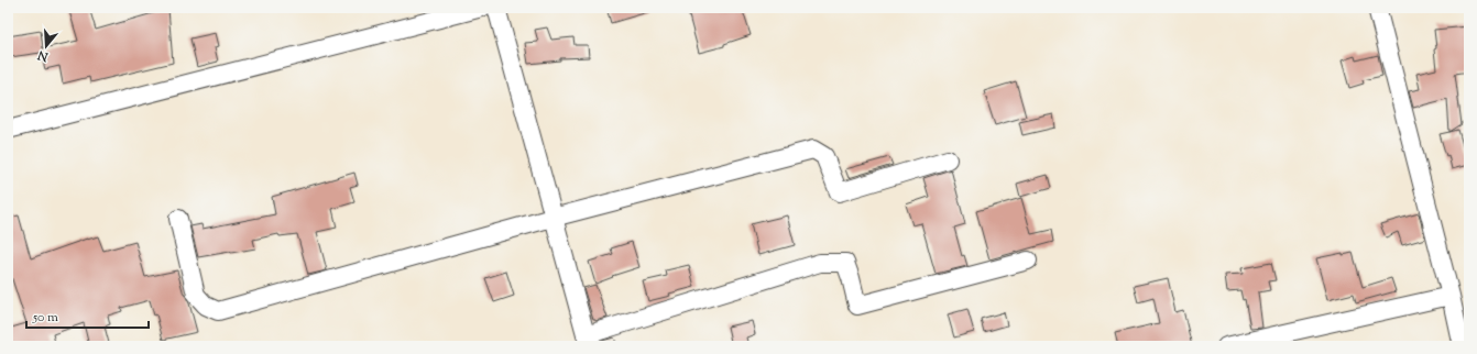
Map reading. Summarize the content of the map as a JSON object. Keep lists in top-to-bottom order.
{
  "scale_bar": "50 m",
  "north": "bottom"
}
